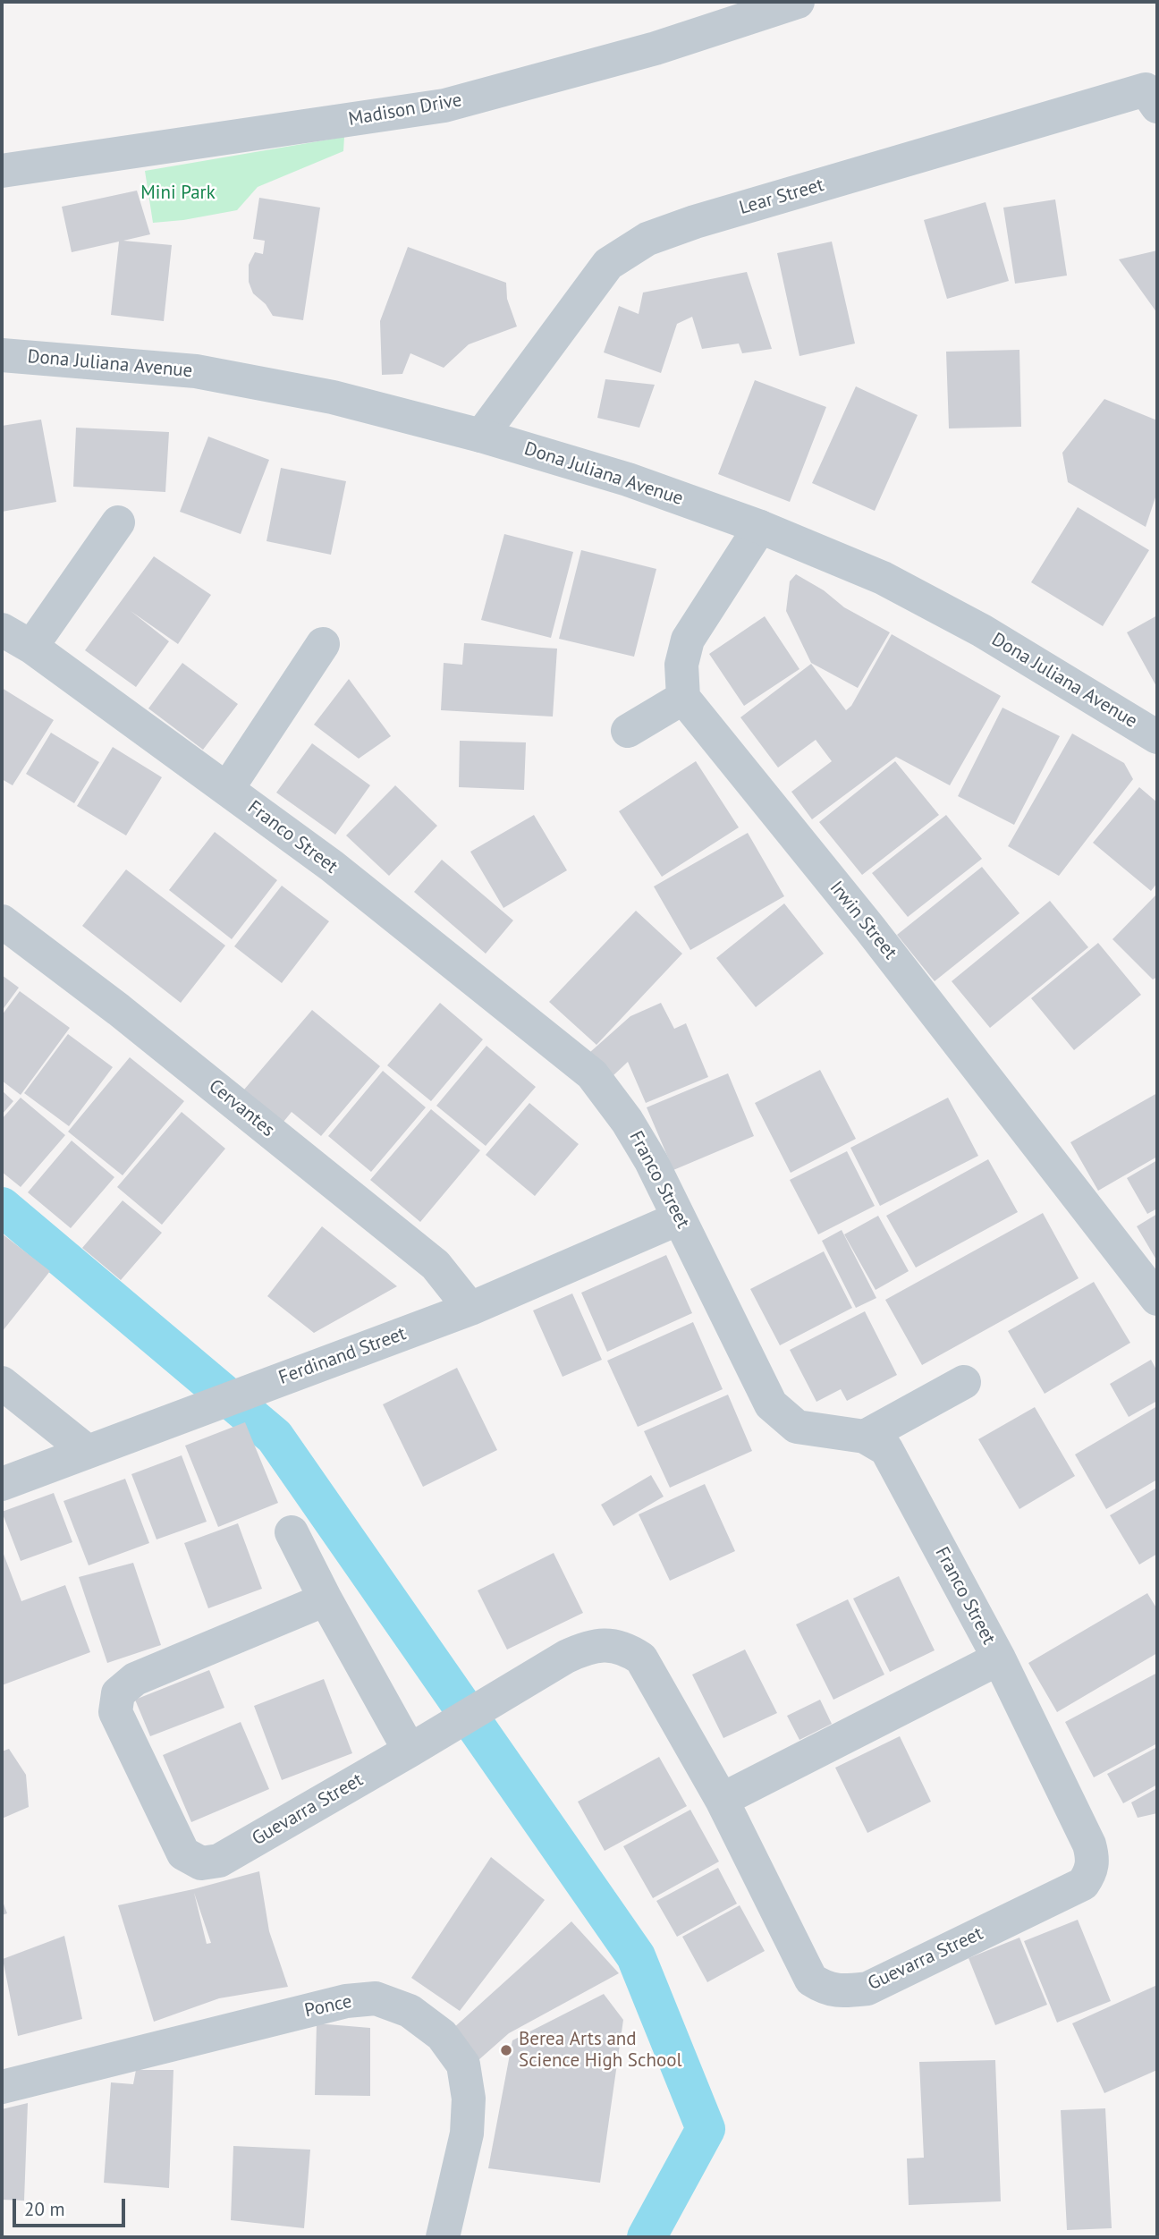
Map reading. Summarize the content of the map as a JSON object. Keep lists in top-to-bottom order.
{
  "streets": {
    "street": [
      "Madison Drive",
      "Lear Street",
      "Dona Juliana Avenue",
      "Franco Street",
      "Irwin Street",
      "Cervantes",
      "Ferdinand Street",
      "Guevarra Street",
      "Ponce"
    ]
  },
  "crossings": [
    ["Lear Street", "Dona Juliana Avenue"],
    ["Franco Street", "Ferdinand Street"],
    ["Franco Street", "Guevarra Street"],
    ["Cervantes", "Ferdinand Street"]
  ],
  "parks": ["Mini Park"],
  "places": ["Berea Arts and Science High School"],
  "scale_bar": "20 m"
}
